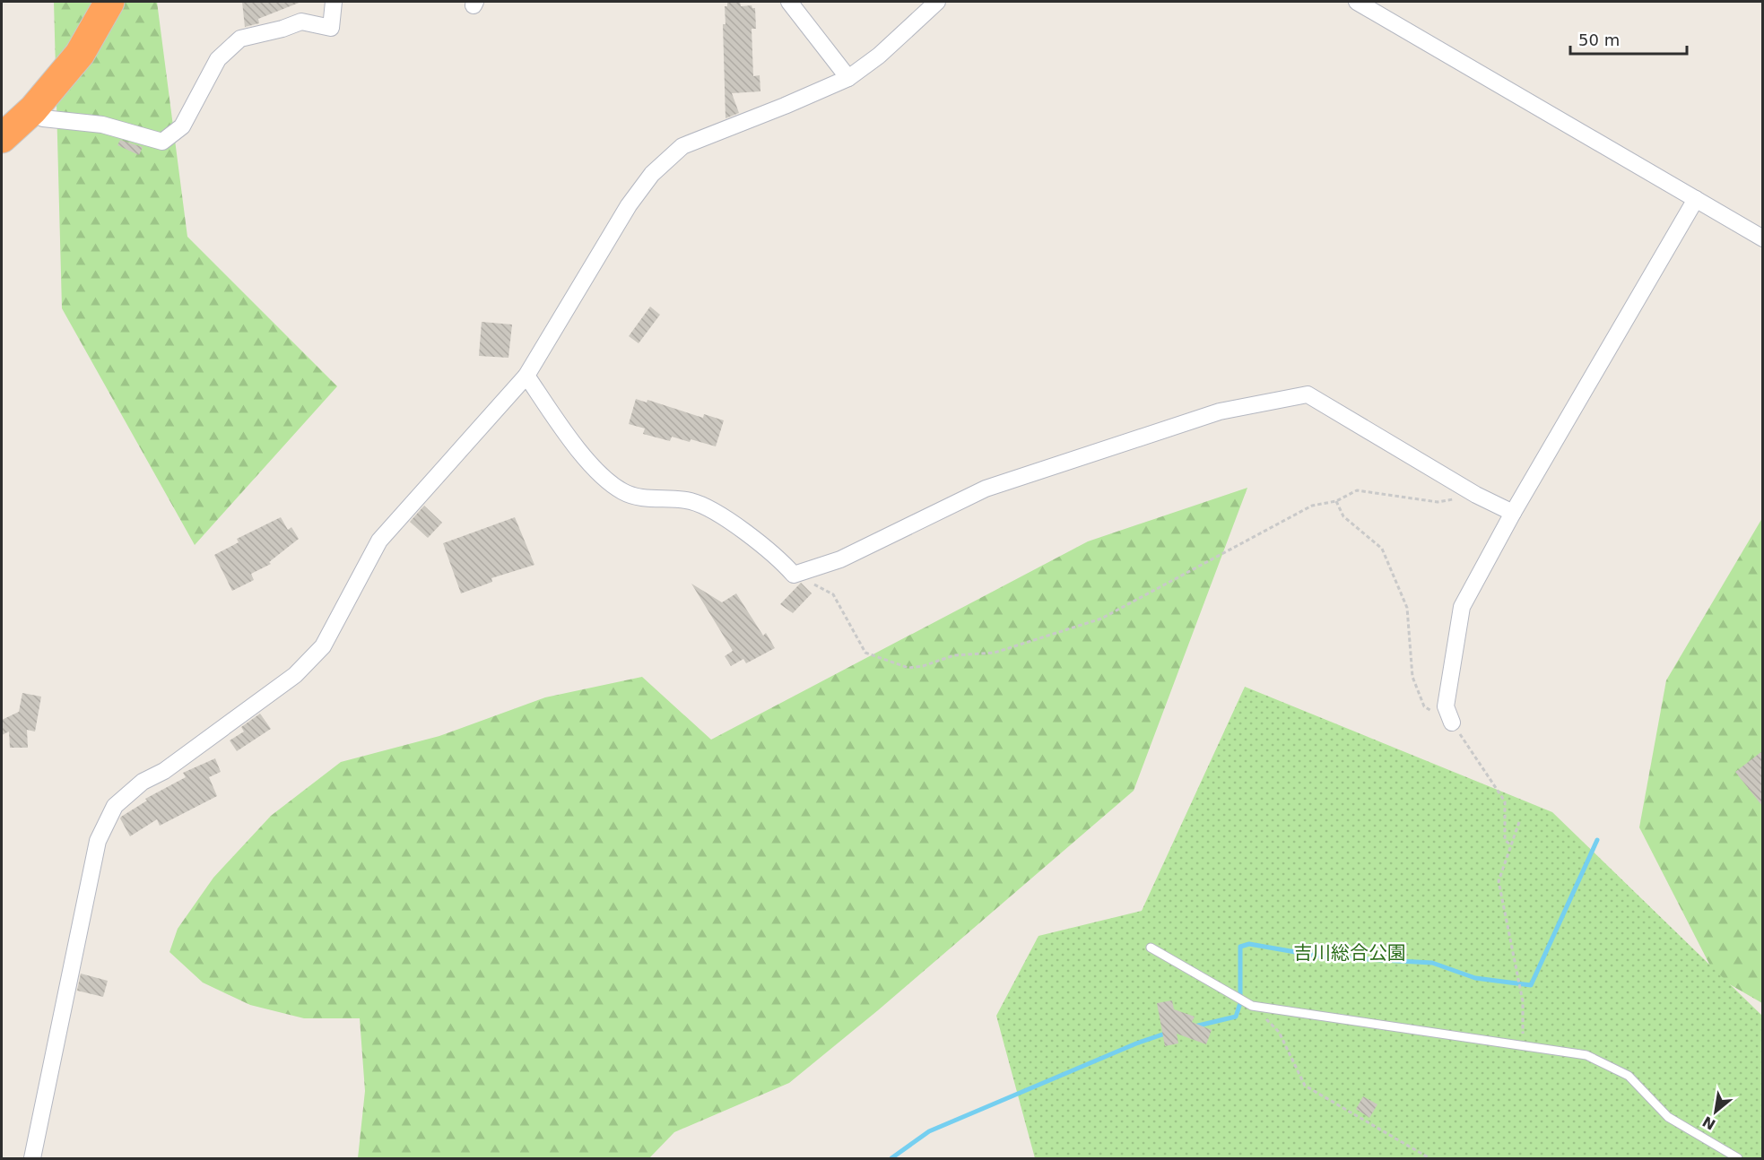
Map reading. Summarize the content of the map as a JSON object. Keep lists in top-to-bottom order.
{
  "parks": ["吉川総合公園"],
  "scale_bar": "50 m",
  "north": "bottom left"
}
